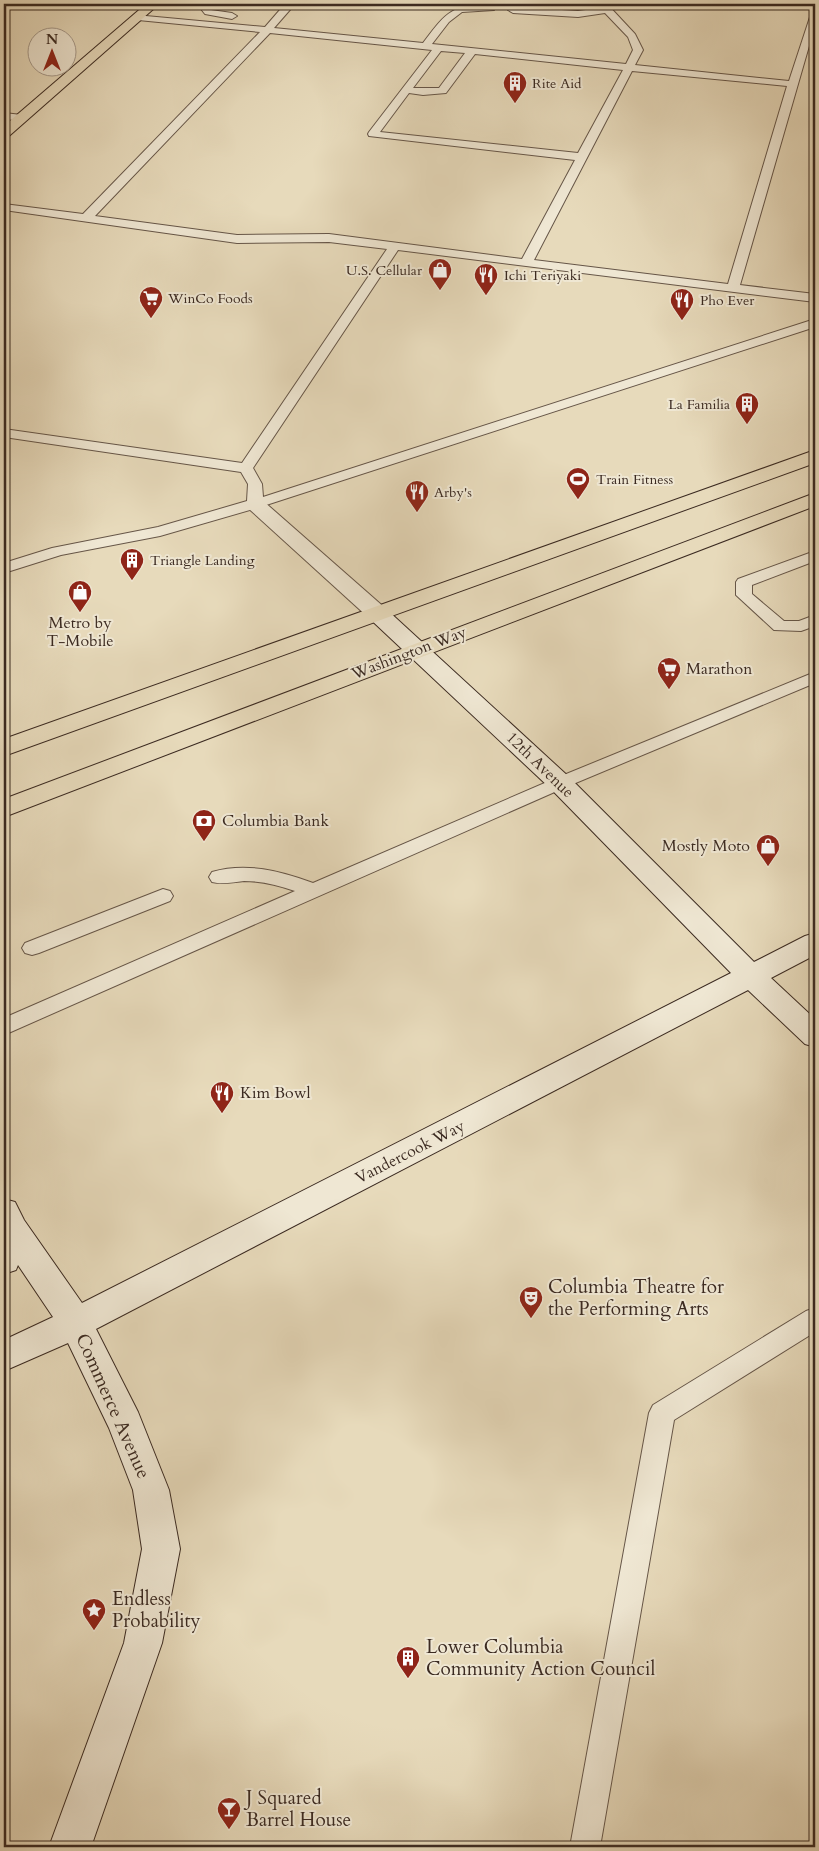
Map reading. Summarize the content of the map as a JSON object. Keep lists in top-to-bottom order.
{
  "streets": {
    "main road": ["Washington Way"],
    "street": ["12th Avenue", "Vandercook Way", "Commerce Avenue"]
  },
  "crossings": [
    ["Washington Way", "12th Avenue"],
    ["12th Avenue", "Vandercook Way"],
    ["Vandercook Way", "Commerce Avenue"]
  ],
  "places": {
    "building": [
      "Rite Aid",
      "La Familia",
      "Triangle Landing",
      "Lower Columbia Community Action Council"
    ],
    "shop": ["U.S. Cellular", "Metro by T-Mobile", "Mostly Moto"],
    "restaurant": [
      "Ichi Teriyaki",
      "Pho Ever",
      "Arby's",
      "Kim Bowl"
    ],
    "supermarket": ["WinCo Foods", "Marathon"],
    "sports": ["Train Fitness"],
    "bank": ["Columbia Bank"],
    "theatre": ["Columbia Theatre for the Performing Arts"],
    "place": ["Endless Probability"],
    "bar": ["J Squared Barrel House"]
  },
  "north": "top"
}
